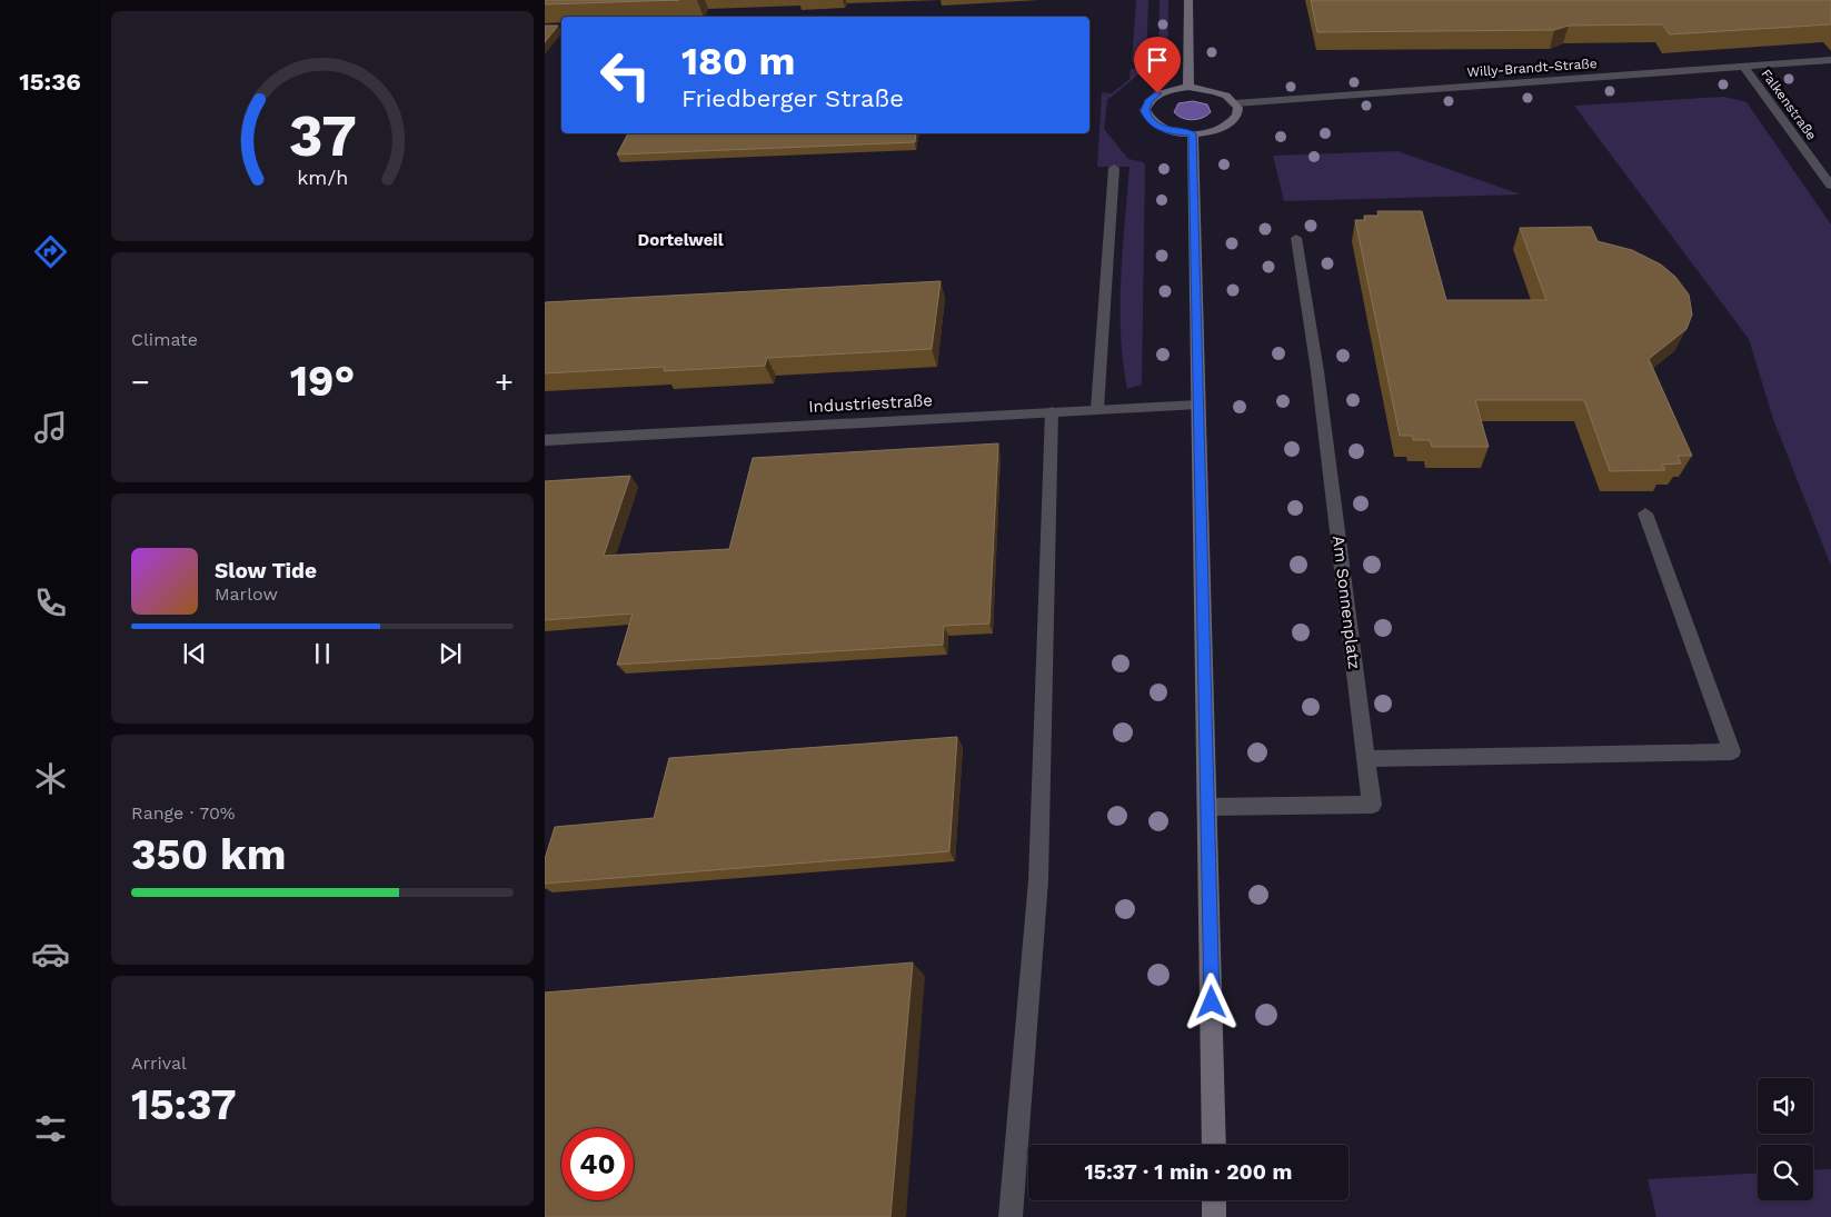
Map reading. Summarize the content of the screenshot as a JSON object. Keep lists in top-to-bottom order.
{
  "streets": {
    "street": [
      "Willy-Brandt-Straße",
      "Falkenstraße",
      "Industriestraße",
      "Am Sonnenplatz"
    ]
  },
  "crossings": [
    ["Willy-Brandt-Straße", "Falkenstraße"]
  ],
  "districts": ["Dortelweil"],
  "page": {
    "tabs": "15:36",
    "turn": ["180 m", "Friedberger Straße"],
    "tile": [
      "Climate",
      ["Range · 70%", "350 km"],
      ["Arrival", "15:37"]
    ],
    "heat": ["−", "19°", "+"],
    "song": ["Slow Tide", "Marlow"],
    "limit": "40",
    "trip": "15:37 · 1 min · 200 m",
    "gauge": ["37", "km/h"]
  }
}
